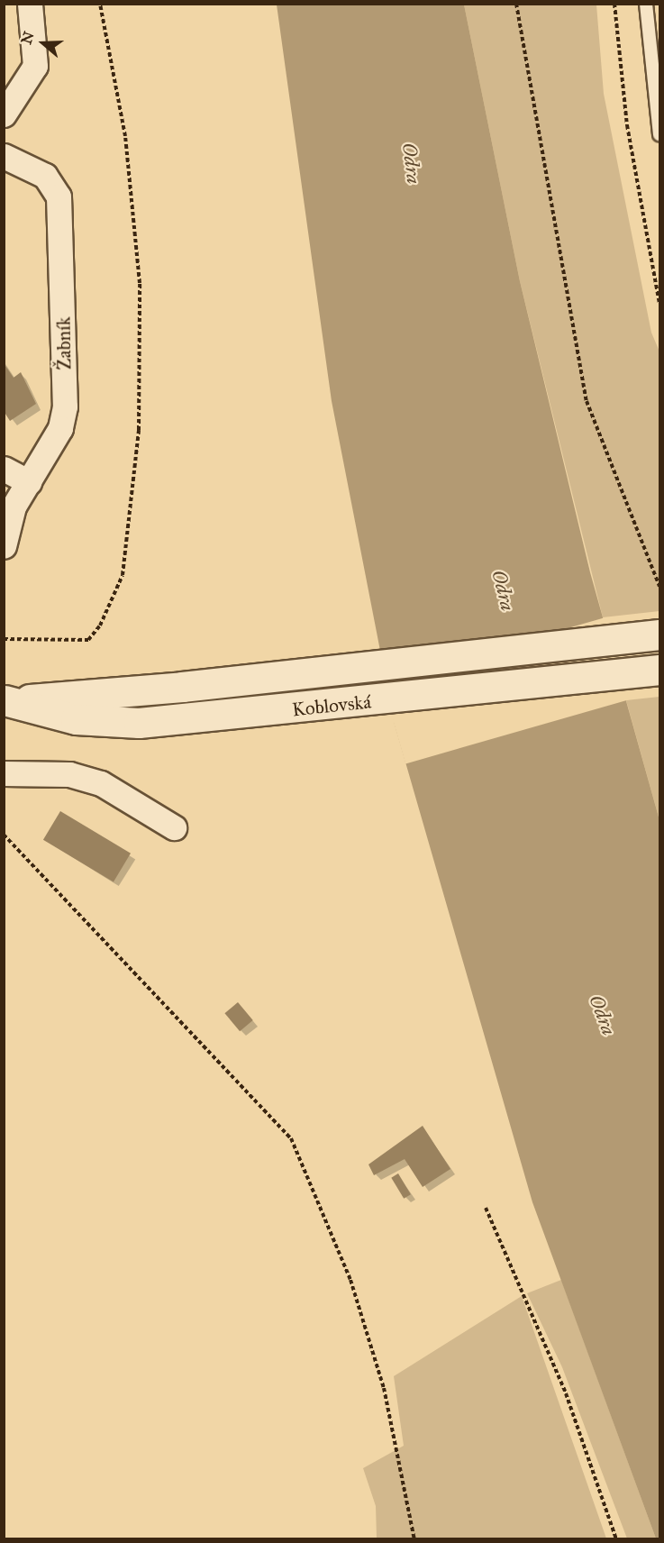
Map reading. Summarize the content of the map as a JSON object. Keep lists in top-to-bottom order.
{
  "streets": {
    "street": ["Žabník", "Koblovská"]
  },
  "water": ["Odra"],
  "north": "left"
}
